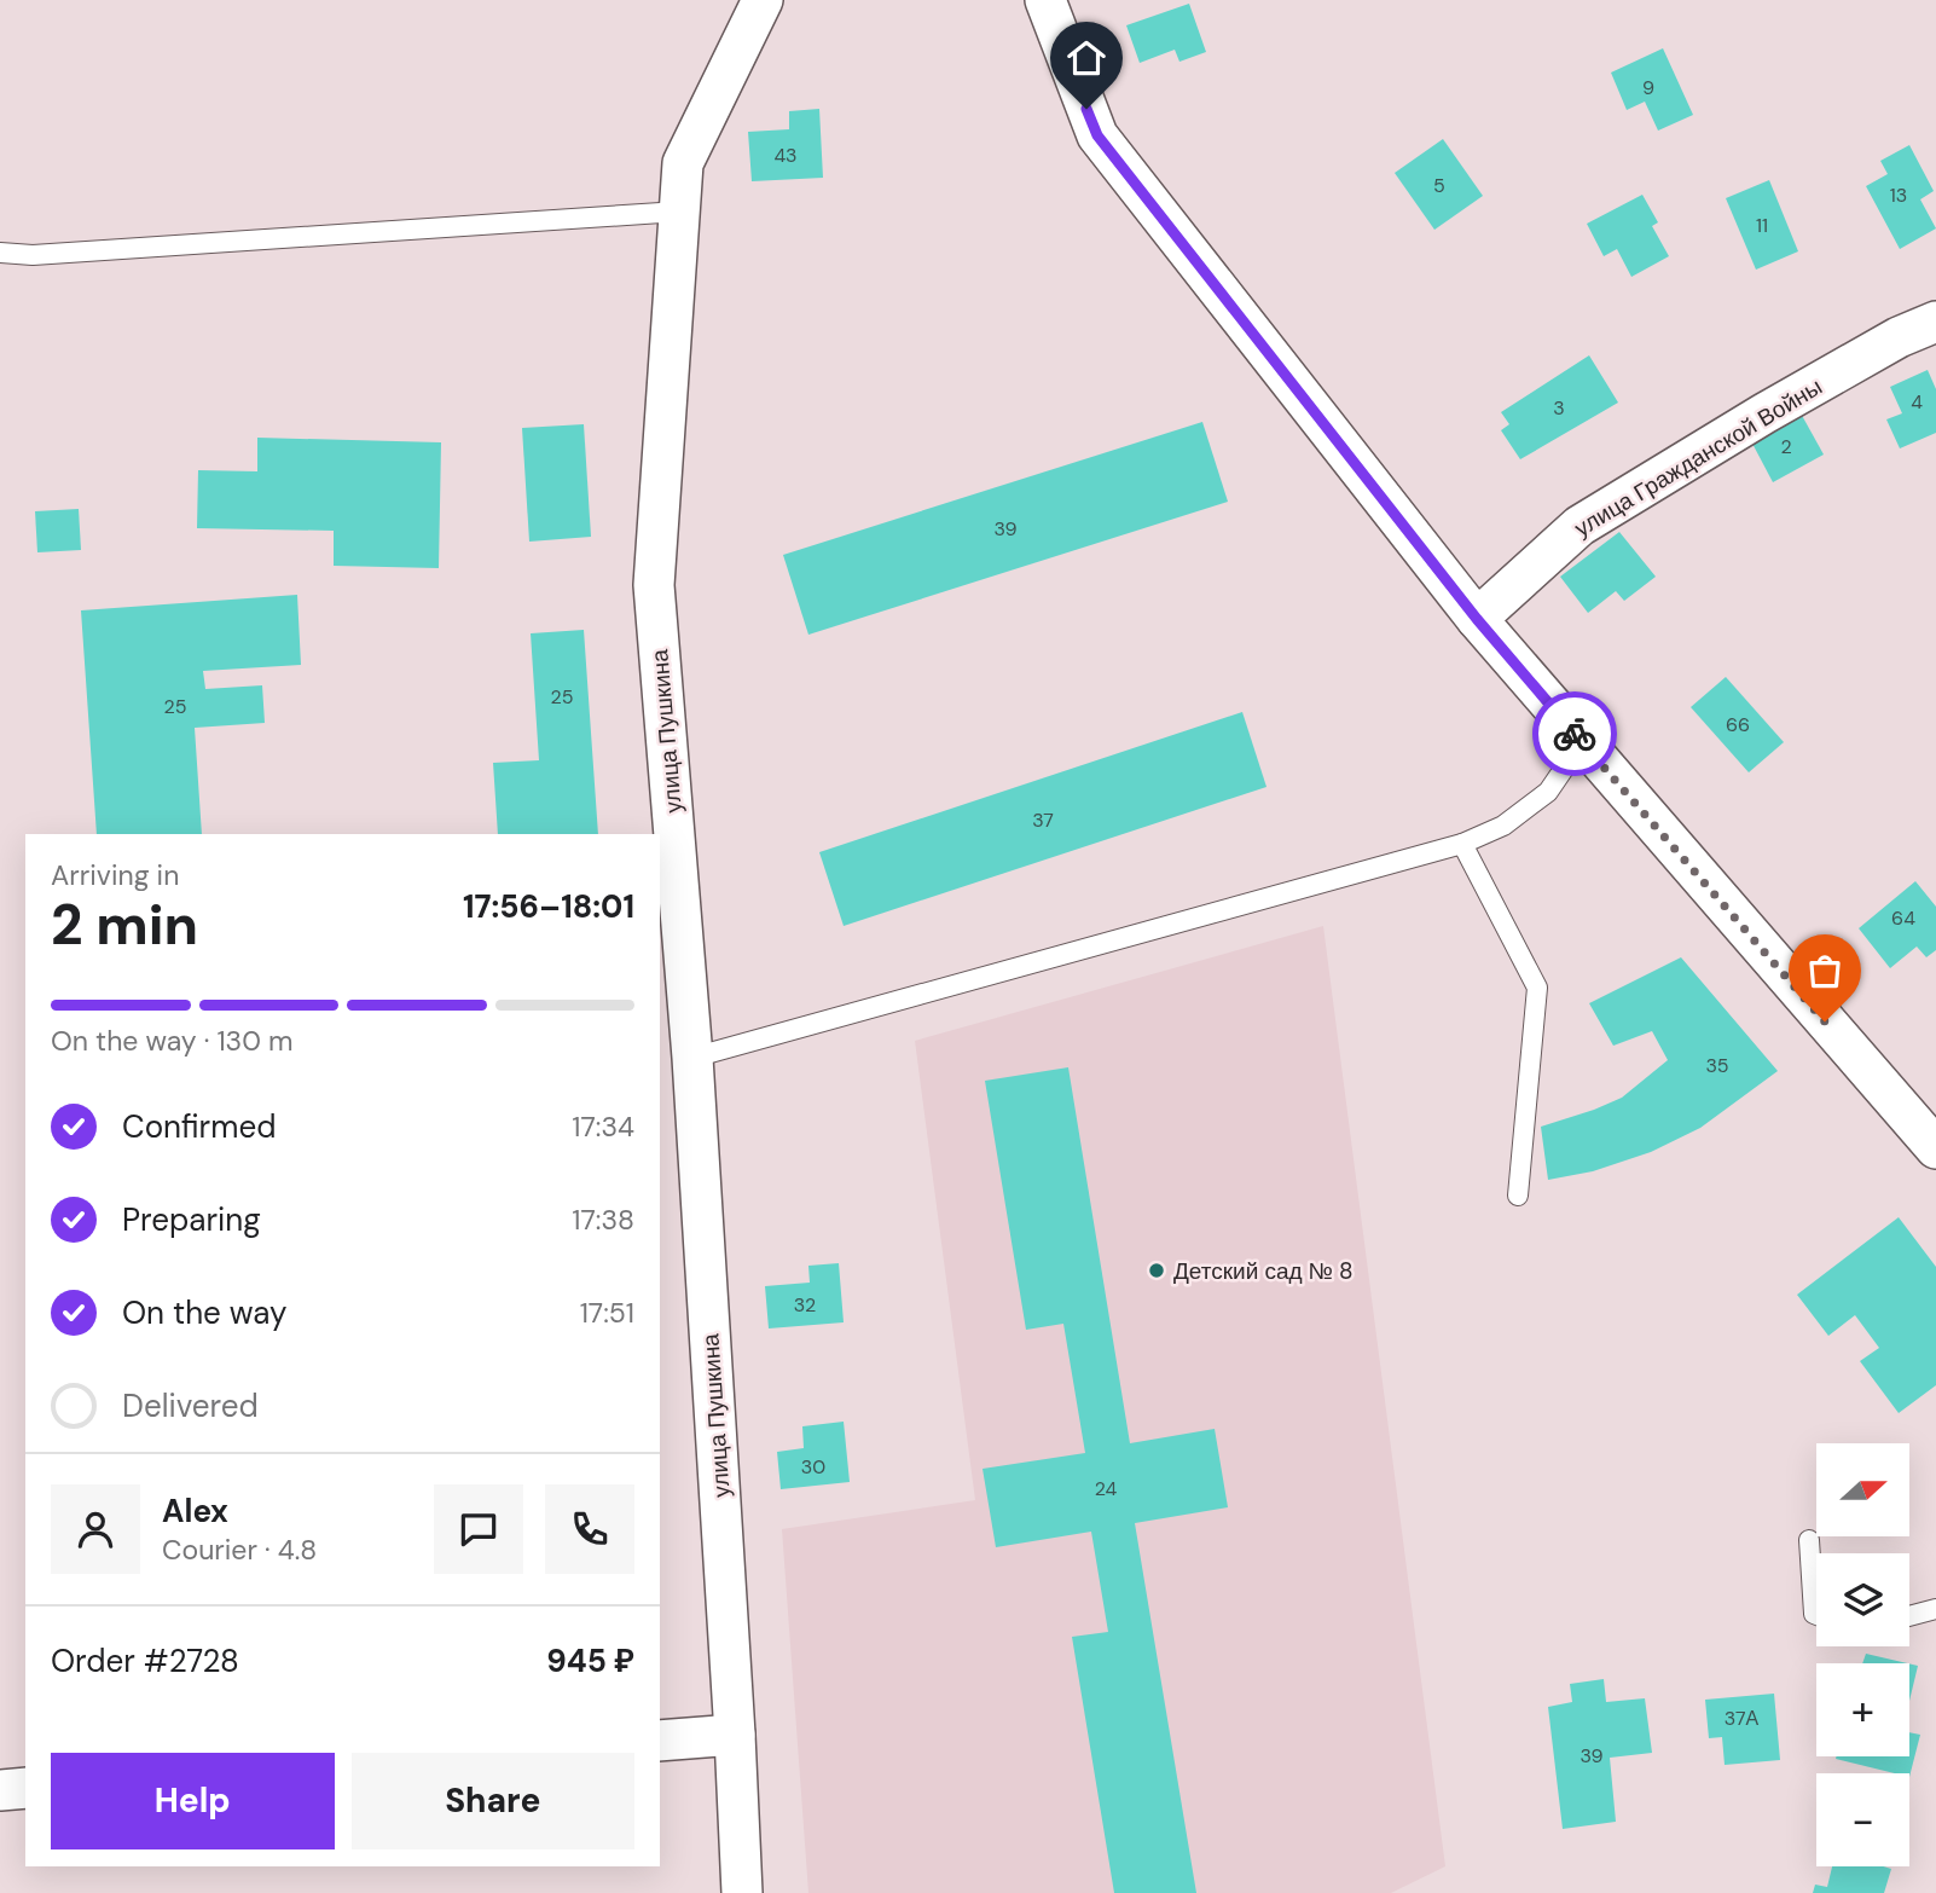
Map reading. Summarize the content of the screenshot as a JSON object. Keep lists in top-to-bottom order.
{
  "streets": {
    "street": ["улица Гражданской Войны", "улица Пушкина"]
  },
  "places": ["Детский сад № 8"],
  "house_numbers": [
    "9",
    "43",
    "5",
    "13",
    "11",
    "4",
    "3",
    "2",
    "39",
    "25",
    "25",
    "66",
    "37",
    "64",
    "35",
    "32",
    "30",
    "24",
    "37А",
    "39"
  ],
  "north": "right",
  "page": {
    "heading": ["2 min", "Arriving in", "17:56–18:01"],
    "panel": [
      "Alex",
      "Courier · 4.8",
      "Order #2728",
      "945 ₽"
    ],
    "bar": "On the way · 130 m",
    "list": [
      ["Confirmed", "17:34"],
      ["Preparing", "17:38"],
      ["On the way", "17:51"],
      "Delivered"
    ],
    "map_buttons": ["+", "−"],
    "buttons": ["Help", "Share"]
  }
}
